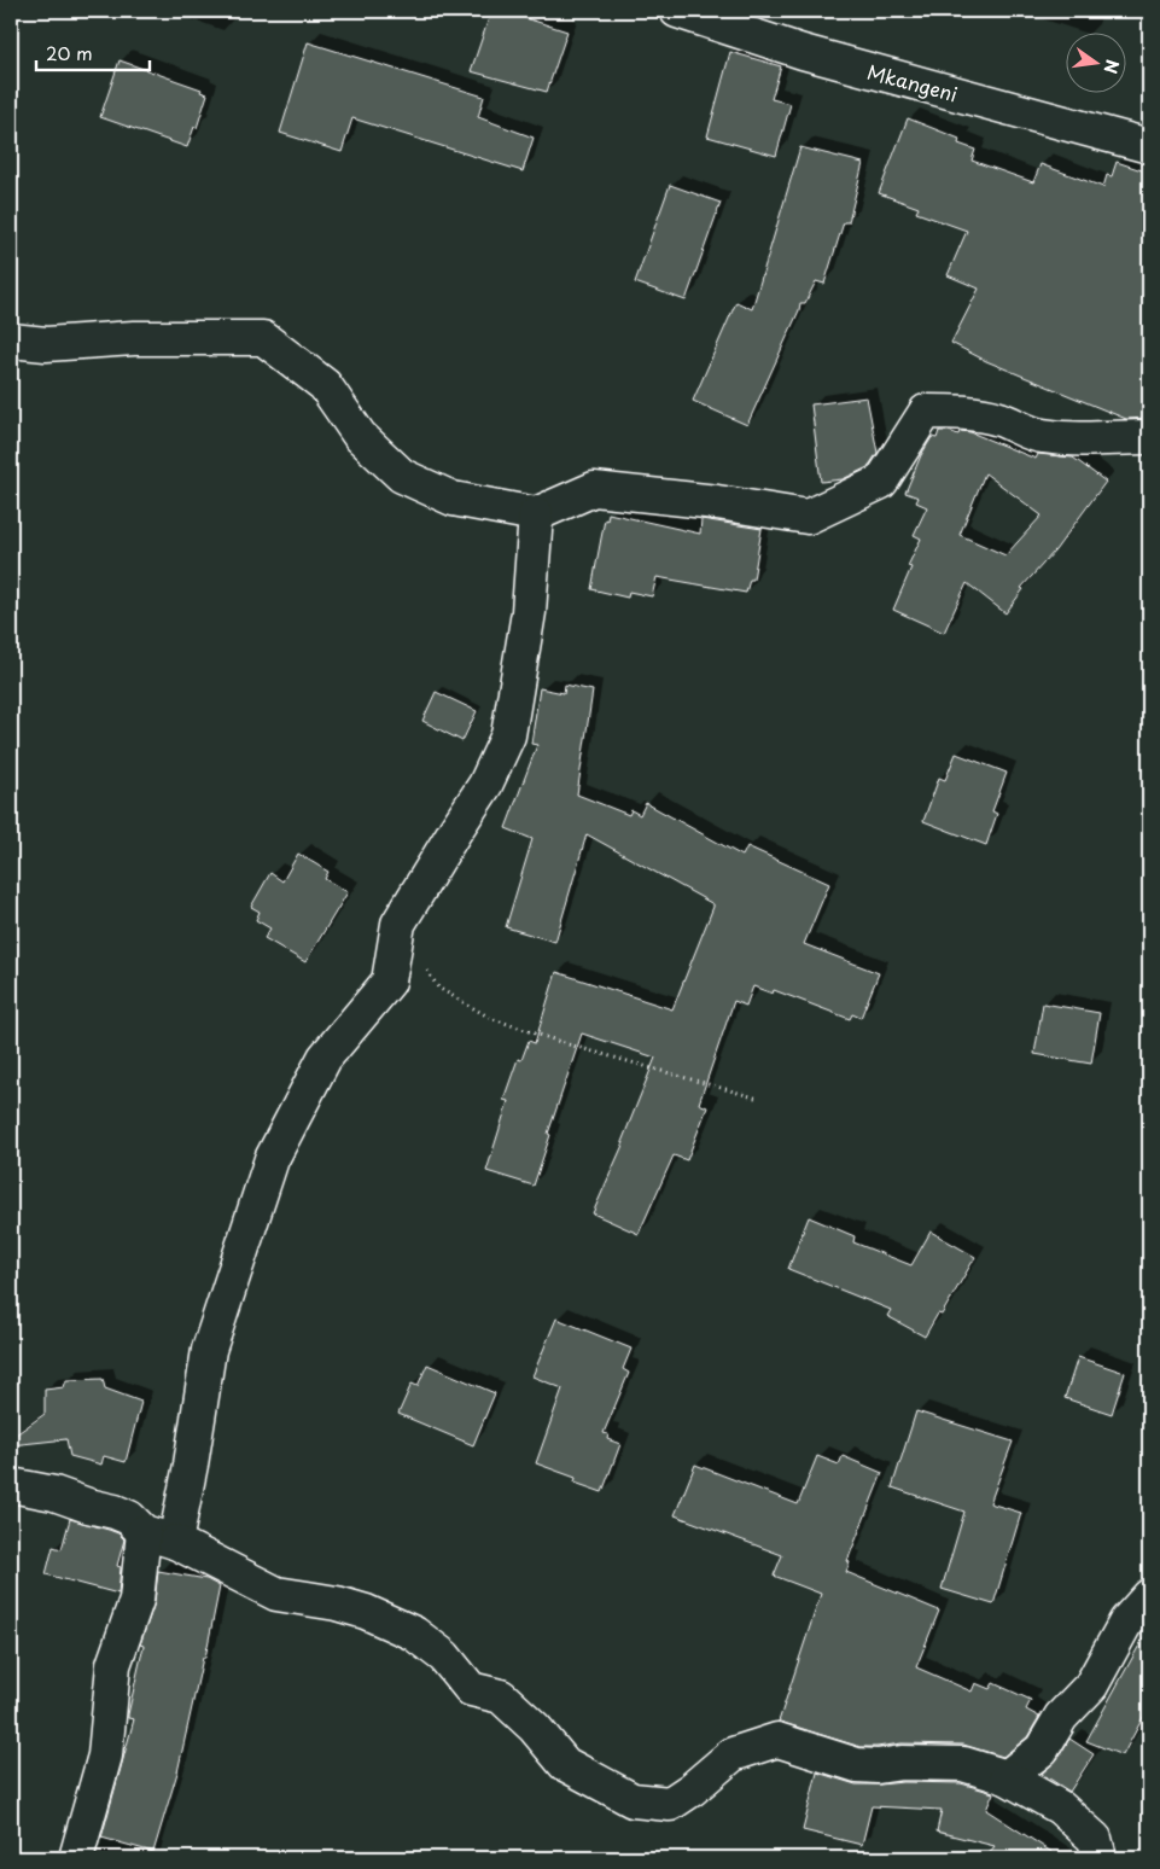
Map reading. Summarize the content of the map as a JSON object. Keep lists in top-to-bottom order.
{
  "streets": {
    "street": ["Mkangeni"]
  },
  "scale_bar": "20 m",
  "north": "right"
}
